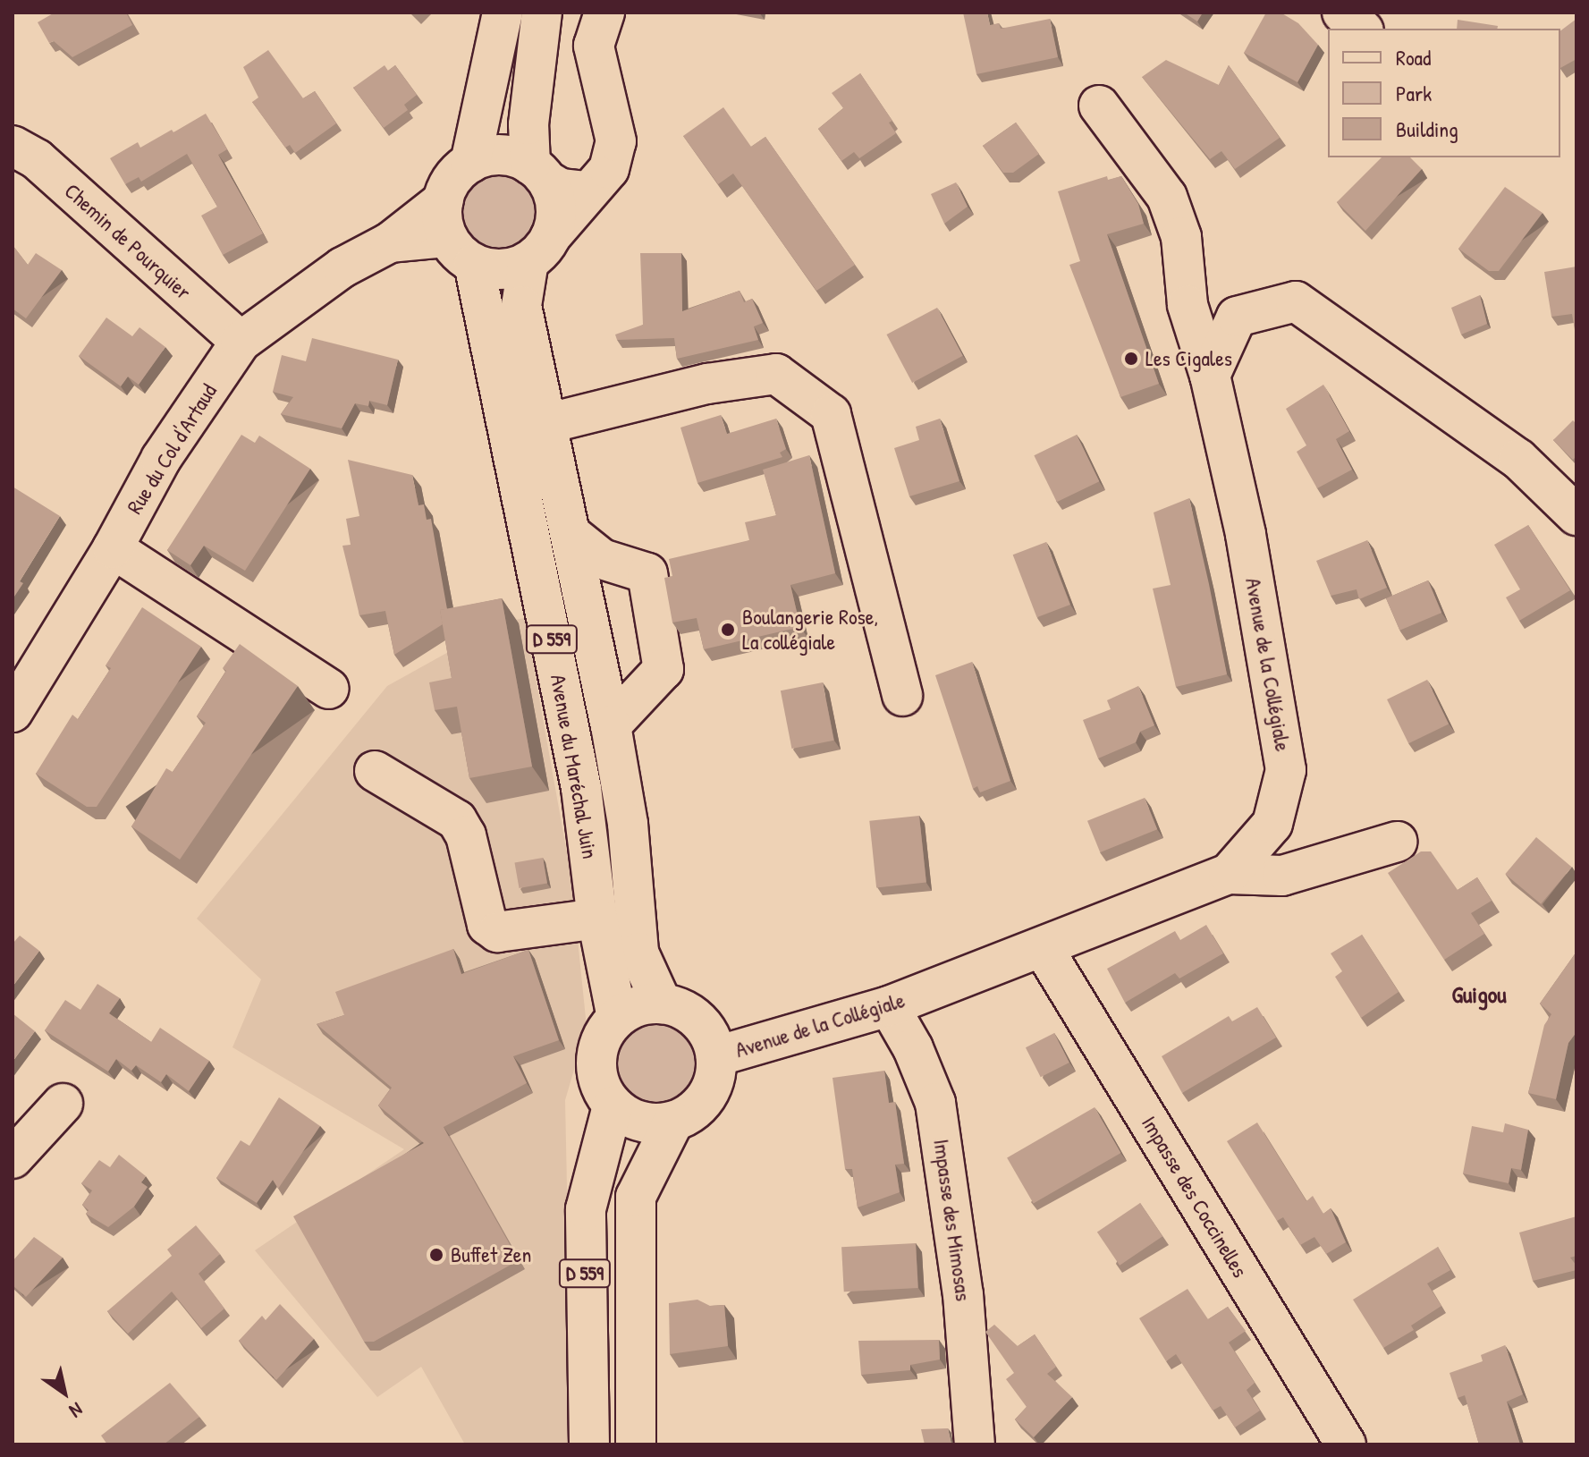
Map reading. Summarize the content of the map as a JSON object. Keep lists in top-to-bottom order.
{
  "streets": {
    "street": [
      "Chemin de Pourquier",
      "Rue du Col d'Artaud",
      "D 559",
      "Avenue de la Collégiale",
      "Avenue du Maréchal Juin",
      "Impasse des Coccinelles",
      "Impasse des Mimosas"
    ]
  },
  "crossings": [
    ["Chemin de Pourquier", "Rue du Col d'Artaud"],
    ["Rue du Col d'Artaud", "Avenue du Maréchal Juin"],
    ["D 559", "Avenue de la Collégiale"],
    ["D 559", "Avenue du Maréchal Juin"],
    ["Avenue de la Collégiale", "Avenue du Maréchal Juin"],
    ["Avenue de la Collégiale", "Impasse des Coccinelles"],
    ["Avenue de la Collégiale", "Impasse des Mimosas"]
  ],
  "districts": ["Guigou"],
  "places": ["Les Cigales", "Boulangerie Rose, La collégiale", "Buffet Zen"],
  "legend": ["Road", "Park", "Building"],
  "north": "bottom right"
}
